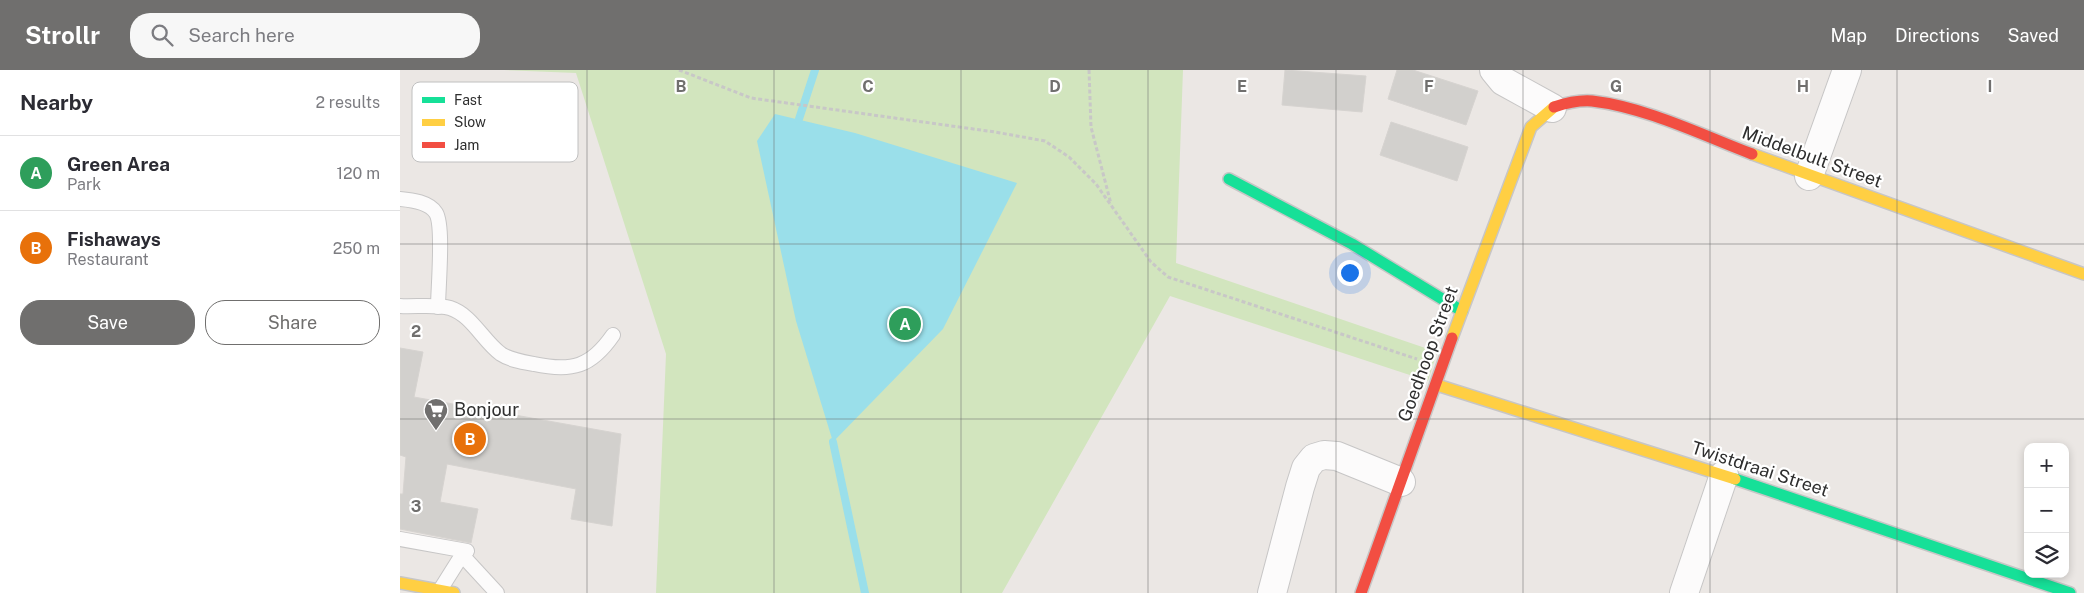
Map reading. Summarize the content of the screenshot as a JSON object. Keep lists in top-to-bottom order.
{
  "streets": {
    "street": ["Middelbult Street", "Goedhoop Street", "Twistdraai Street"]
  },
  "crossings": [
    ["Middelbult Street", "Goedhoop Street"],
    ["Goedhoop Street", "Twistdraai Street"]
  ],
  "places": {
    "supermarket": ["Bonjour"]
  },
  "legend": ["Fast", "Slow", "Jam"],
  "page": {
    "header": "Strollr",
    "search": "Search here",
    "nav": ["Map", "Directions", "Saved"],
    "heading": ["Nearby", "2 results"],
    "list": [
      {
        "mark": "A",
        "name": "Green Area",
        "note": "Park",
        "value": "120 m"
      },
      {
        "mark": "B",
        "name": "Fishaways",
        "note": "Restaurant",
        "value": "250 m"
      }
    ],
    "buttons": ["Save", "Share"],
    "pins": ["A", "B"],
    "map_buttons": ["+", "−"]
  },
  "grid": {
    "columns": [
      "B",
      "C",
      "D",
      "E",
      "F",
      "G",
      "H",
      "I"
    ],
    "rows": ["2", "3"]
  }
}
